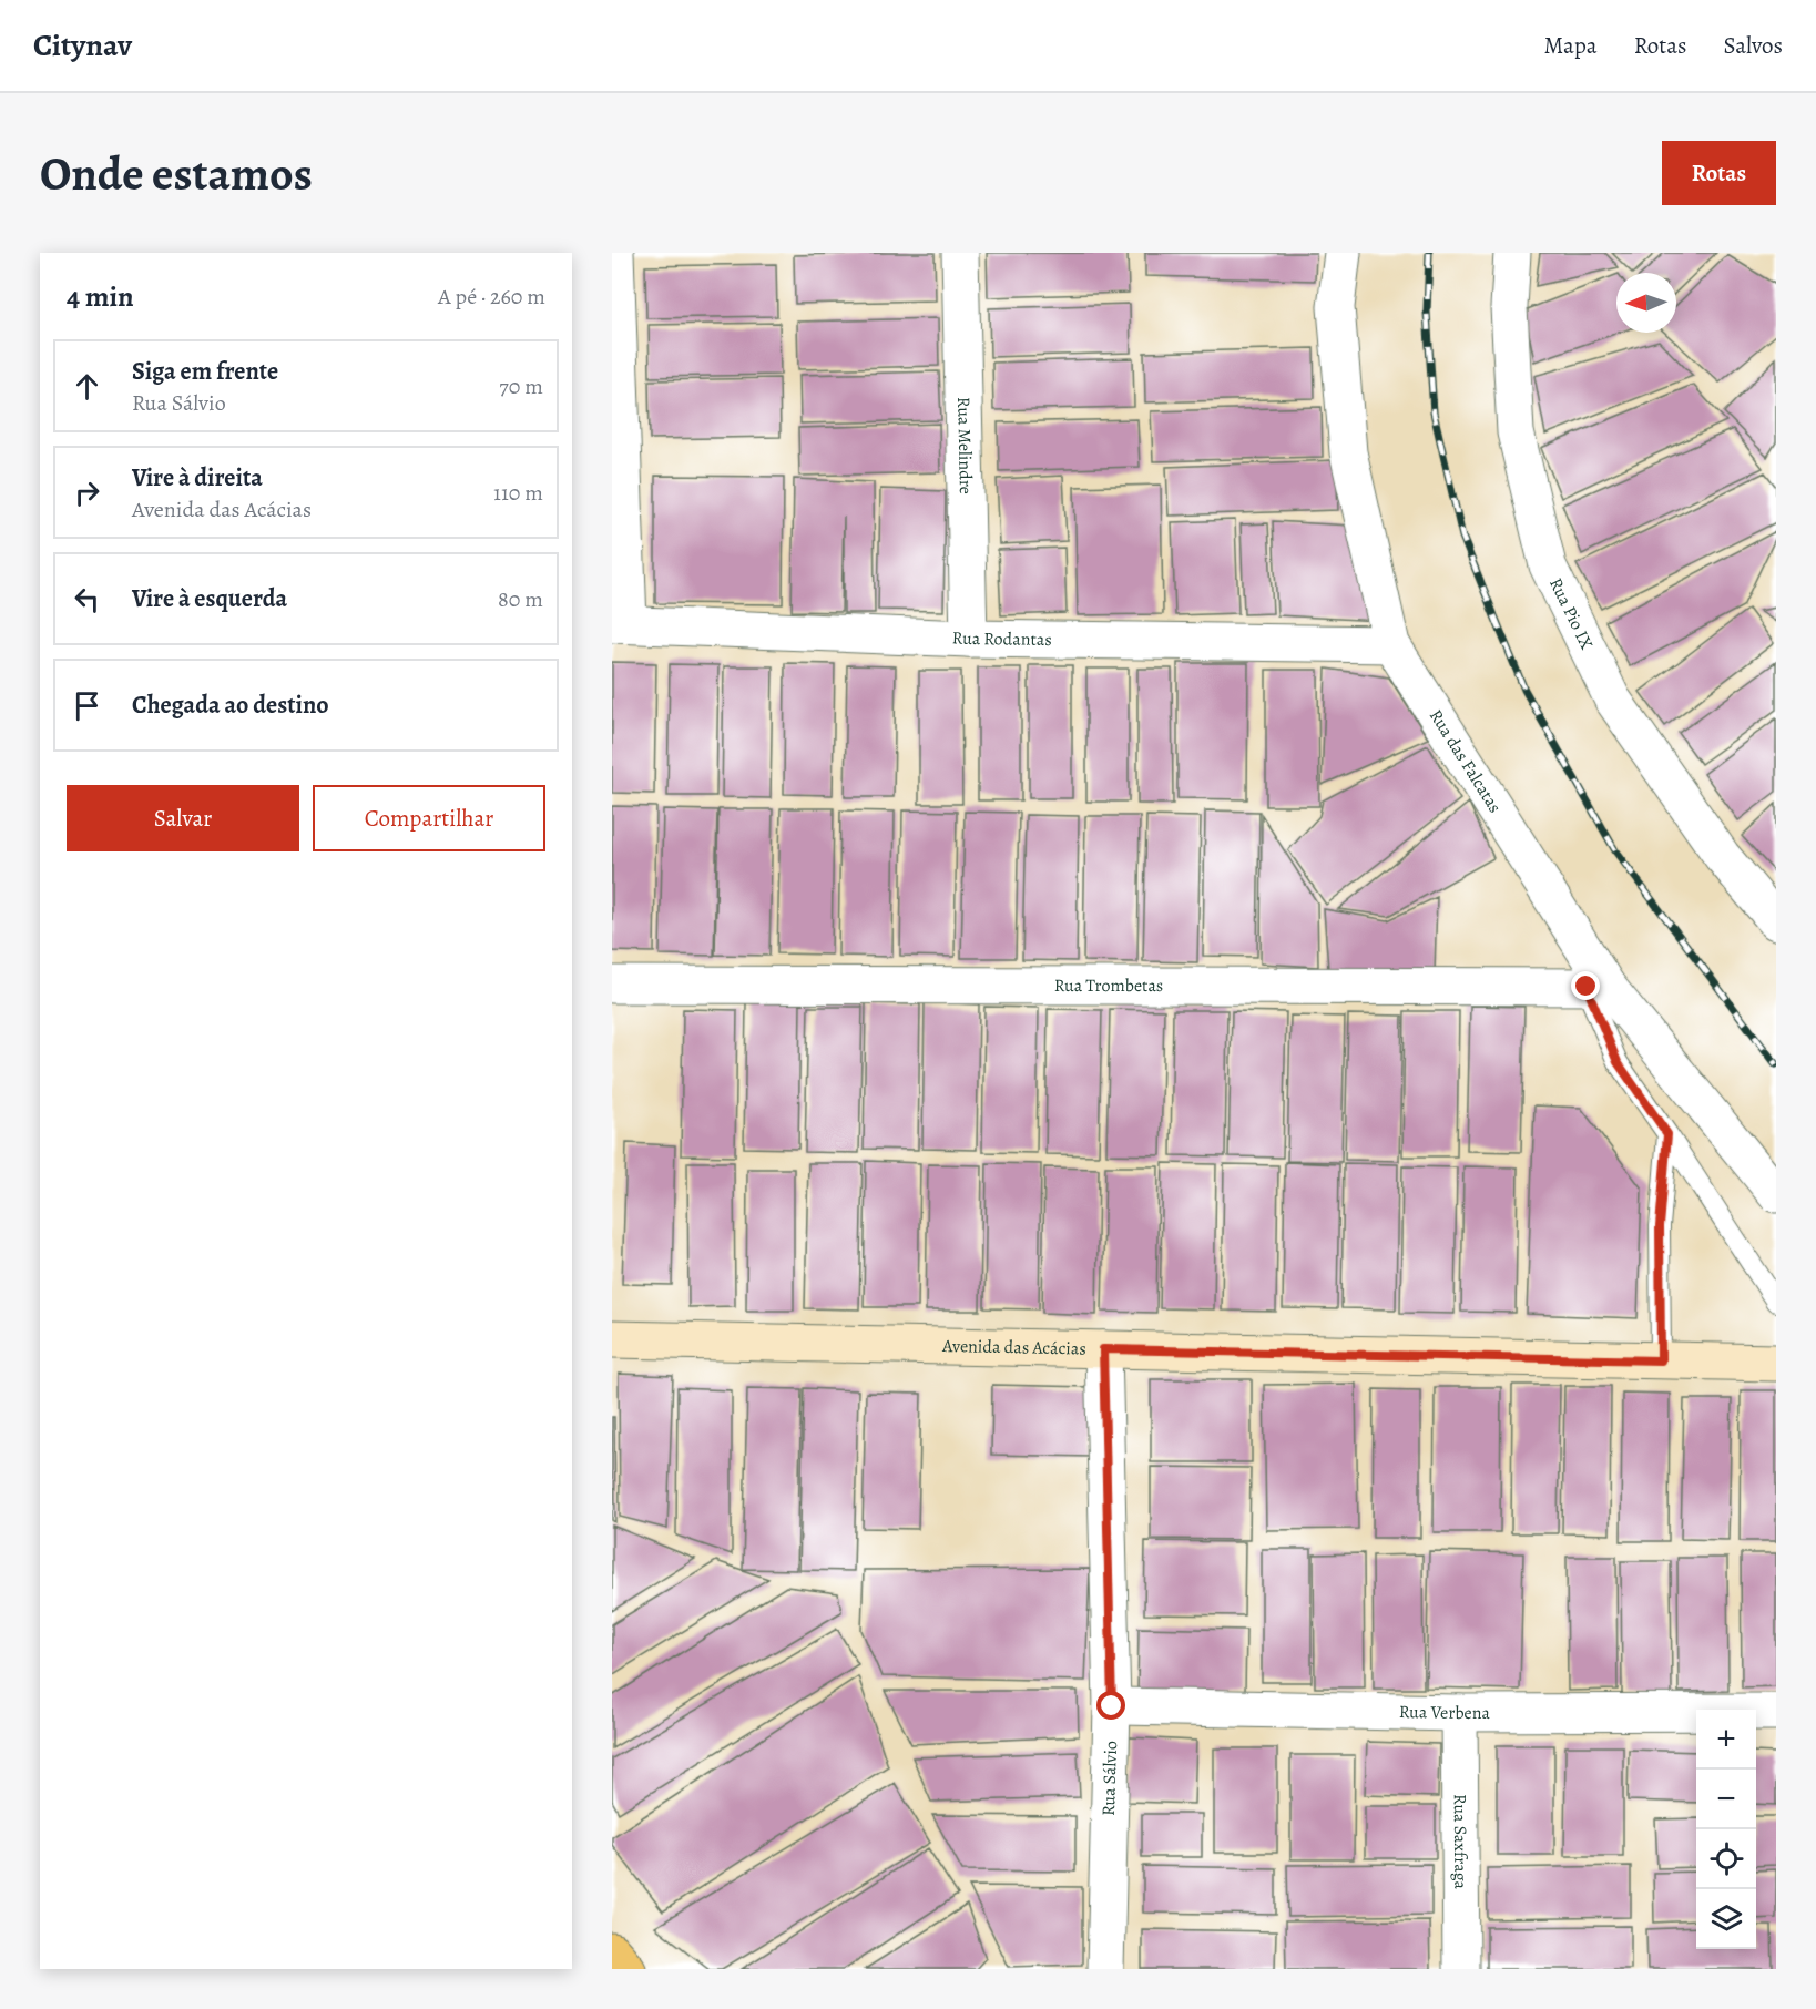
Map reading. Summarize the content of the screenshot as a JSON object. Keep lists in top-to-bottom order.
{
  "streets": {
    "main road": ["Avenida das Acácias"],
    "street": [
      "Rua Melindre",
      "Rua Pio IX",
      "Rua Rodantas",
      "Rua das Falcatas",
      "Rua Trombetas",
      "Rua Verbena",
      "Rua Sálvio",
      "Rua Saxfraga"
    ]
  },
  "crossings": [
    ["Rua Melindre", "Rua Rodantas"],
    ["Rua Rodantas", "Rua das Falcatas"],
    ["Rua das Falcatas", "Rua Trombetas"],
    ["Avenida das Acácias", "Rua Sálvio"],
    ["Rua Verbena", "Rua Sálvio"],
    ["Rua Verbena", "Rua Saxfraga"]
  ],
  "north": "left",
  "page": {
    "header": "Citynav",
    "nav": ["Mapa", "Rotas", "Salvos"],
    "buttons": [
      "Rotas",
      ["Salvar", "Compartilhar"]
    ],
    "title": "Onde estamos",
    "heading": ["4 min", "A pé · 260 m"],
    "list": [
      ["Siga em frente", "Rua Sálvio", "70 m"],
      ["Vire à direita", "Avenida das Acácias", "110 m"],
      ["Vire à esquerda", "80 m"],
      "Chegada ao destino"
    ],
    "map_buttons": ["+", "−"]
  }
}
